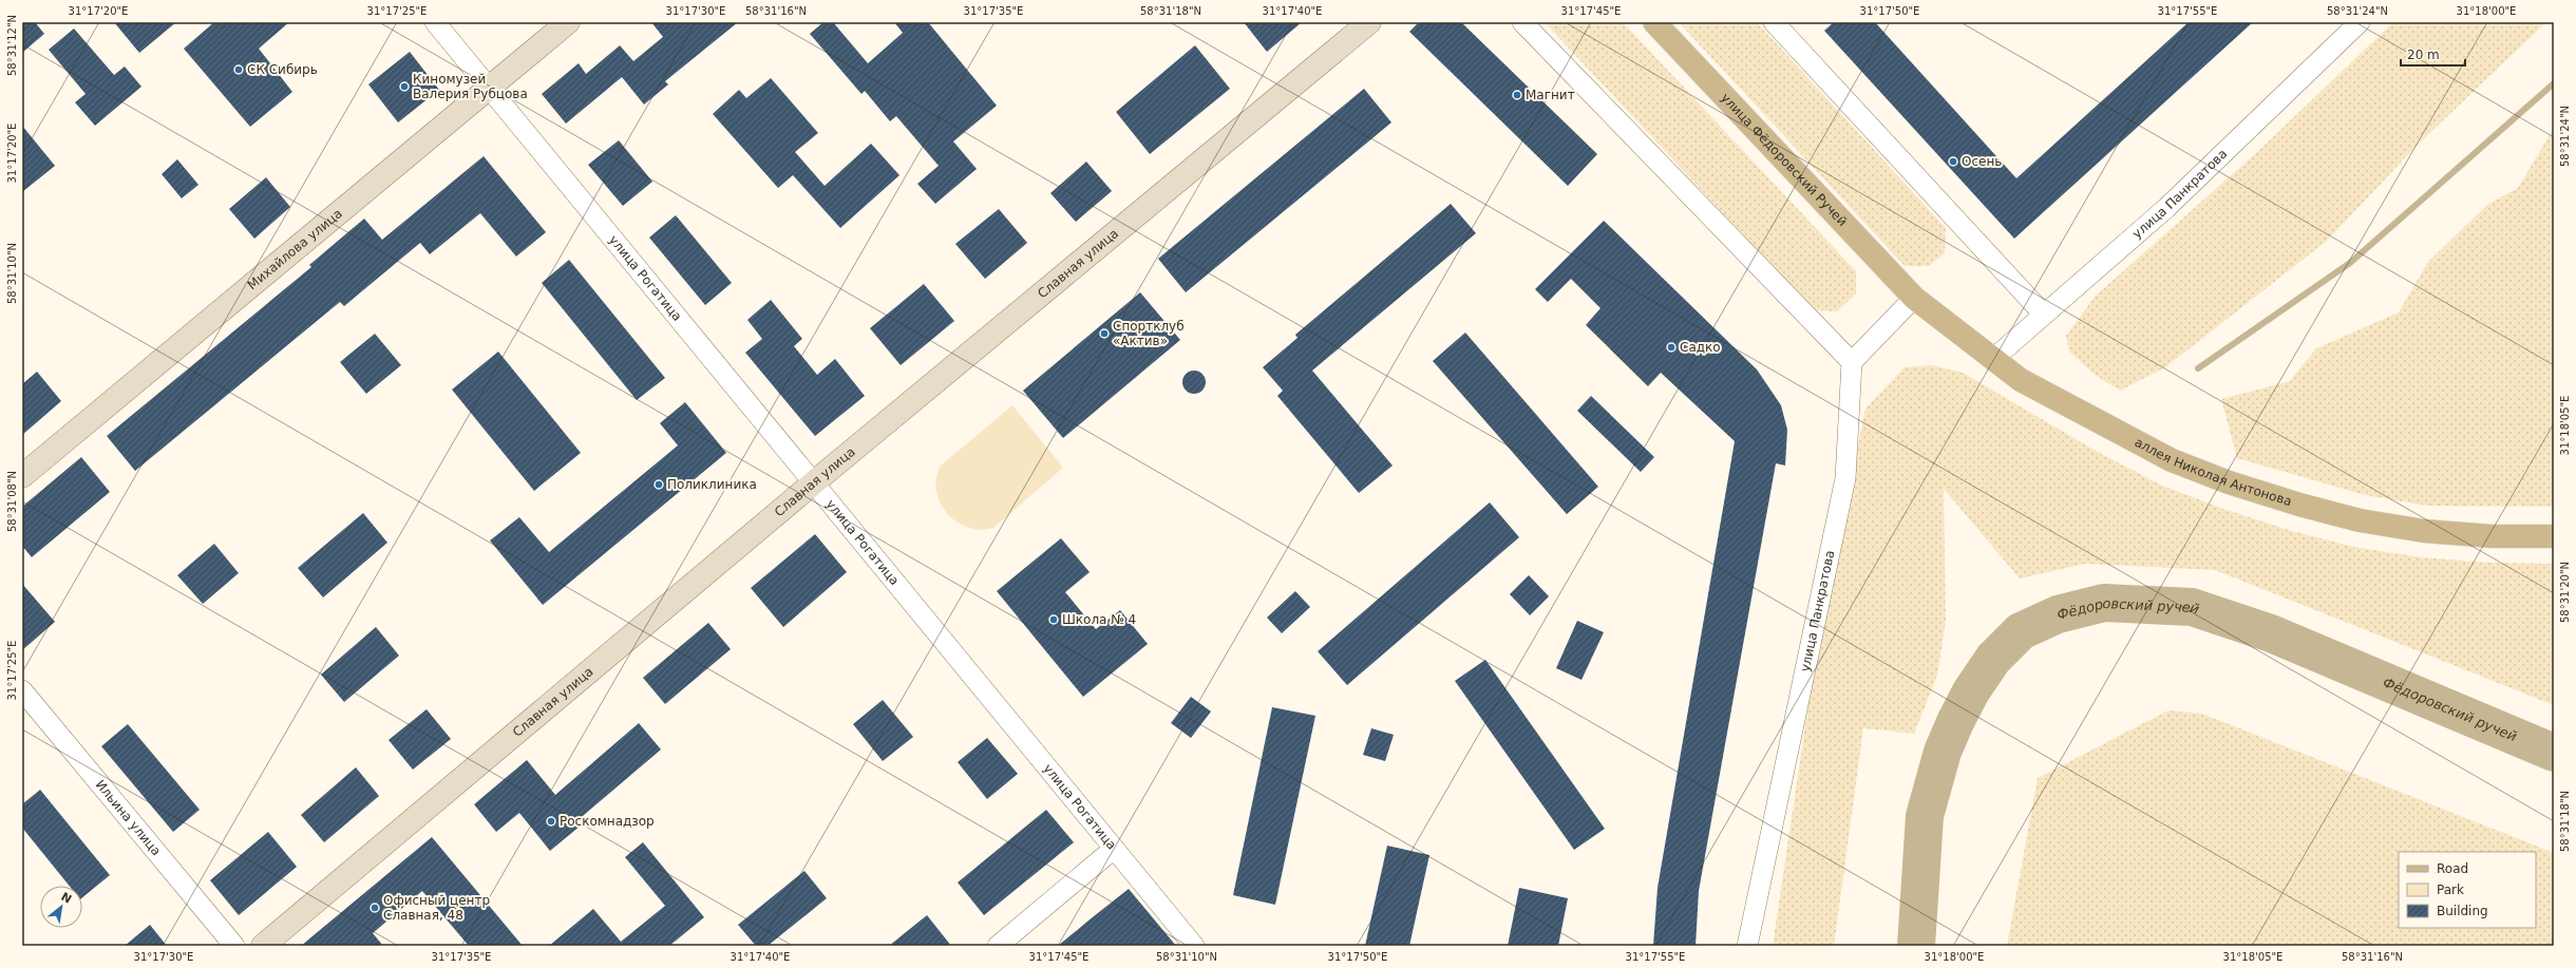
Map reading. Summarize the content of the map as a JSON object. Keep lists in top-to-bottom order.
{
  "streets": {
    "main road": ["улица Фёдоровский Ручей", "аллея Николая Антонова"],
    "street": [
      "улица Панкратова",
      "Михайлова улица",
      "Славная улица",
      "улица Рогатица",
      "Ильина улица"
    ]
  },
  "crossings": [
    ["улица Фёдоровский Ручей", "аллея Николая Антонова"],
    ["улица Панкратова", "аллея Николая Антонова"],
    ["Михайлова улица", "улица Рогатица"],
    ["Славная улица", "улица Рогатица"]
  ],
  "water": ["Фёдоровский ручей"],
  "places": [
    "СК Сибирь",
    "Киномузей Валерия Рубцова",
    "Магнит",
    "Осень",
    "Спортклуб «Актив»",
    "Садко",
    "Поликлиника",
    "Школа № 4",
    "Роскомнадзор",
    "Офисный центр Славная, 48"
  ],
  "legend": ["Road", "Park", "Building"],
  "scale_bar": "20 m",
  "north": "top right",
  "coordinates": [
    "31°17'20\"E",
    "31°17'25\"E",
    "31°17'30\"E",
    "58°31'16\"N",
    "31°17'35\"E",
    "58°31'18\"N",
    "31°17'40\"E",
    "31°17'45\"E",
    "31°17'50\"E",
    "31°17'55\"E",
    "58°31'24\"N",
    "31°18'00\"E",
    "58°31'12\"N",
    "58°31'10\"N",
    "31°18'05\"E",
    "58°31'08\"N",
    "58°31'20\"N"
  ]
}
